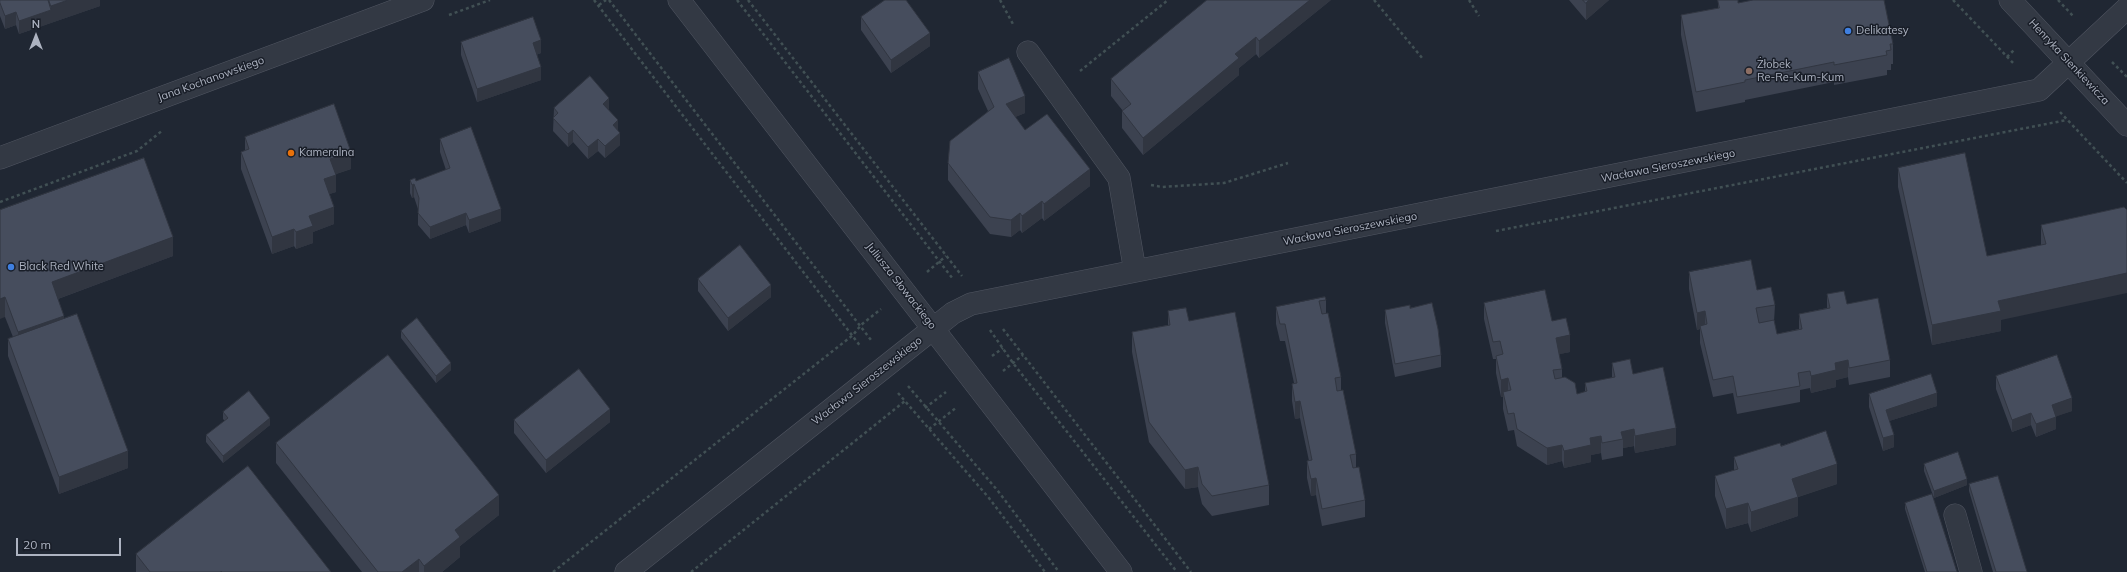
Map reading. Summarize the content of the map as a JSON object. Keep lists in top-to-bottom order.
{
  "streets": {
    "street": [
      "Henryka Sienkiewicza",
      "Jana Kochanowskiego",
      "Wacława Sieroszewskiego",
      "Juliusza Słowackiego"
    ]
  },
  "crossings": [
    ["Henryka Sienkiewicza", "Wacława Sieroszewskiego"],
    ["Wacława Sieroszewskiego", "Juliusza Słowackiego"]
  ],
  "places": [
    "Delikatesy",
    "Żłobek Re-Re-Kum-Kum",
    "Kameralna",
    "Black Red White"
  ],
  "scale_bar": "20 m",
  "north": "top"
}
